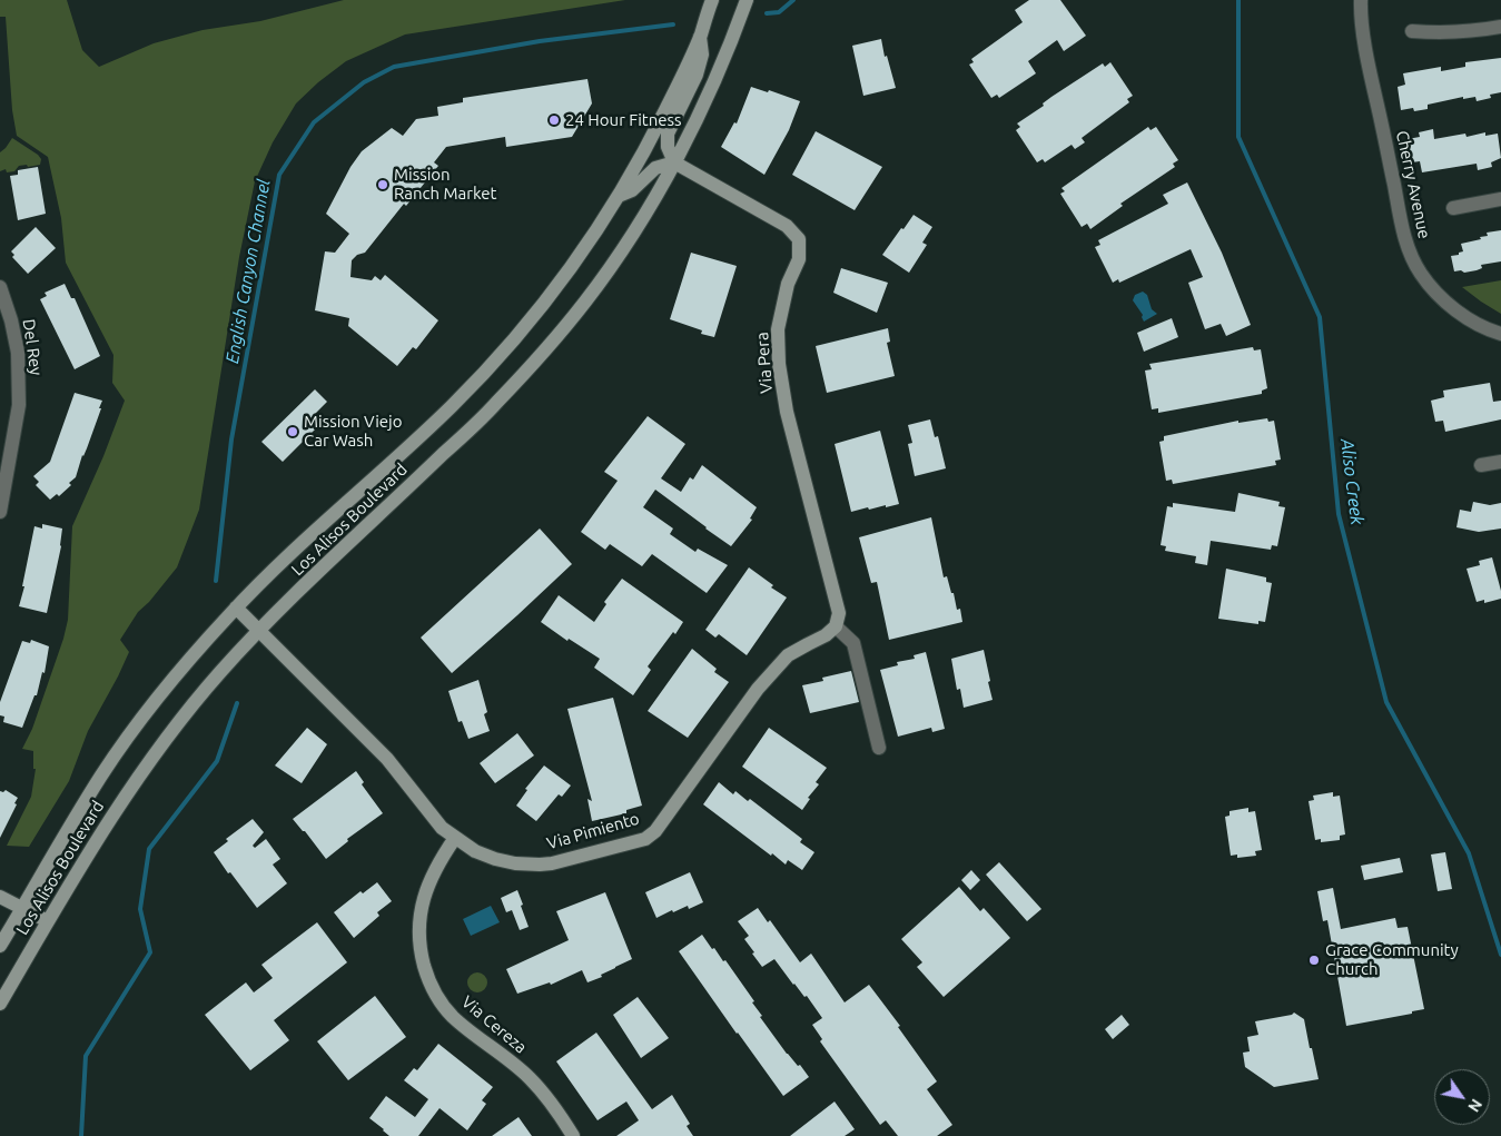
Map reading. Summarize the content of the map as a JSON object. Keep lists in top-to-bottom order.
{
  "streets": {
    "main road": [
      "Via Pera",
      "Los Alisos Boulevard",
      "Via Pimiento",
      "Via Cereza"
    ],
    "street": ["Cherry Avenue", "Del Rey"]
  },
  "crossings": [
    ["Via Pera", "Los Alisos Boulevard"],
    ["Via Pera", "Via Pimiento"],
    ["Los Alisos Boulevard", "Via Pimiento"],
    ["Via Pimiento", "Via Cereza"]
  ],
  "water": ["English Canyon Channel", "Aliso Creek"],
  "places": [
    "24 Hour Fitness",
    "Mission Ranch Market",
    "Mission Viejo Car Wash",
    "Grace Community Church"
  ],
  "north": "bottom right"
}
